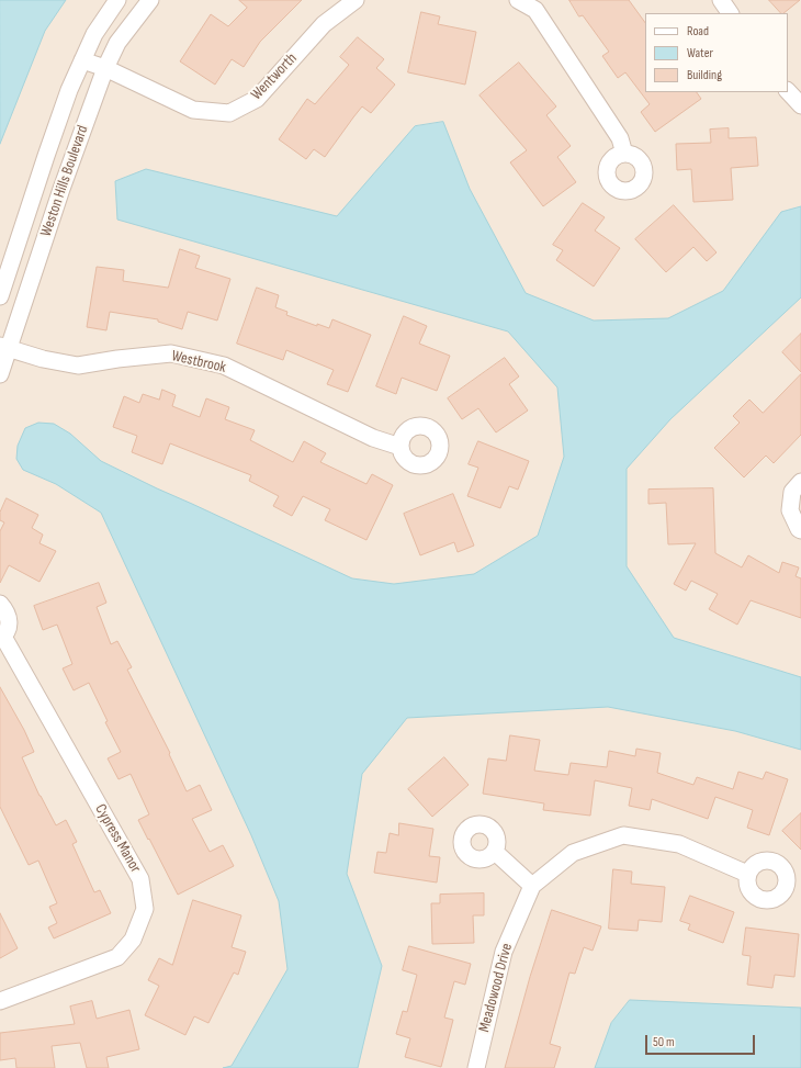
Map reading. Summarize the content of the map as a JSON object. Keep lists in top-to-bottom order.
{
  "streets": {
    "street": [
      "Wentworth",
      "Weston Hills Boulevard",
      "Westbrook",
      "Cypress Manor",
      "Meadowood Drive"
    ]
  },
  "crossings": [
    ["Wentworth", "Weston Hills Boulevard"],
    ["Weston Hills Boulevard", "Westbrook"]
  ],
  "legend": ["Road", "Water", "Building"],
  "scale_bar": "50 m"
}
